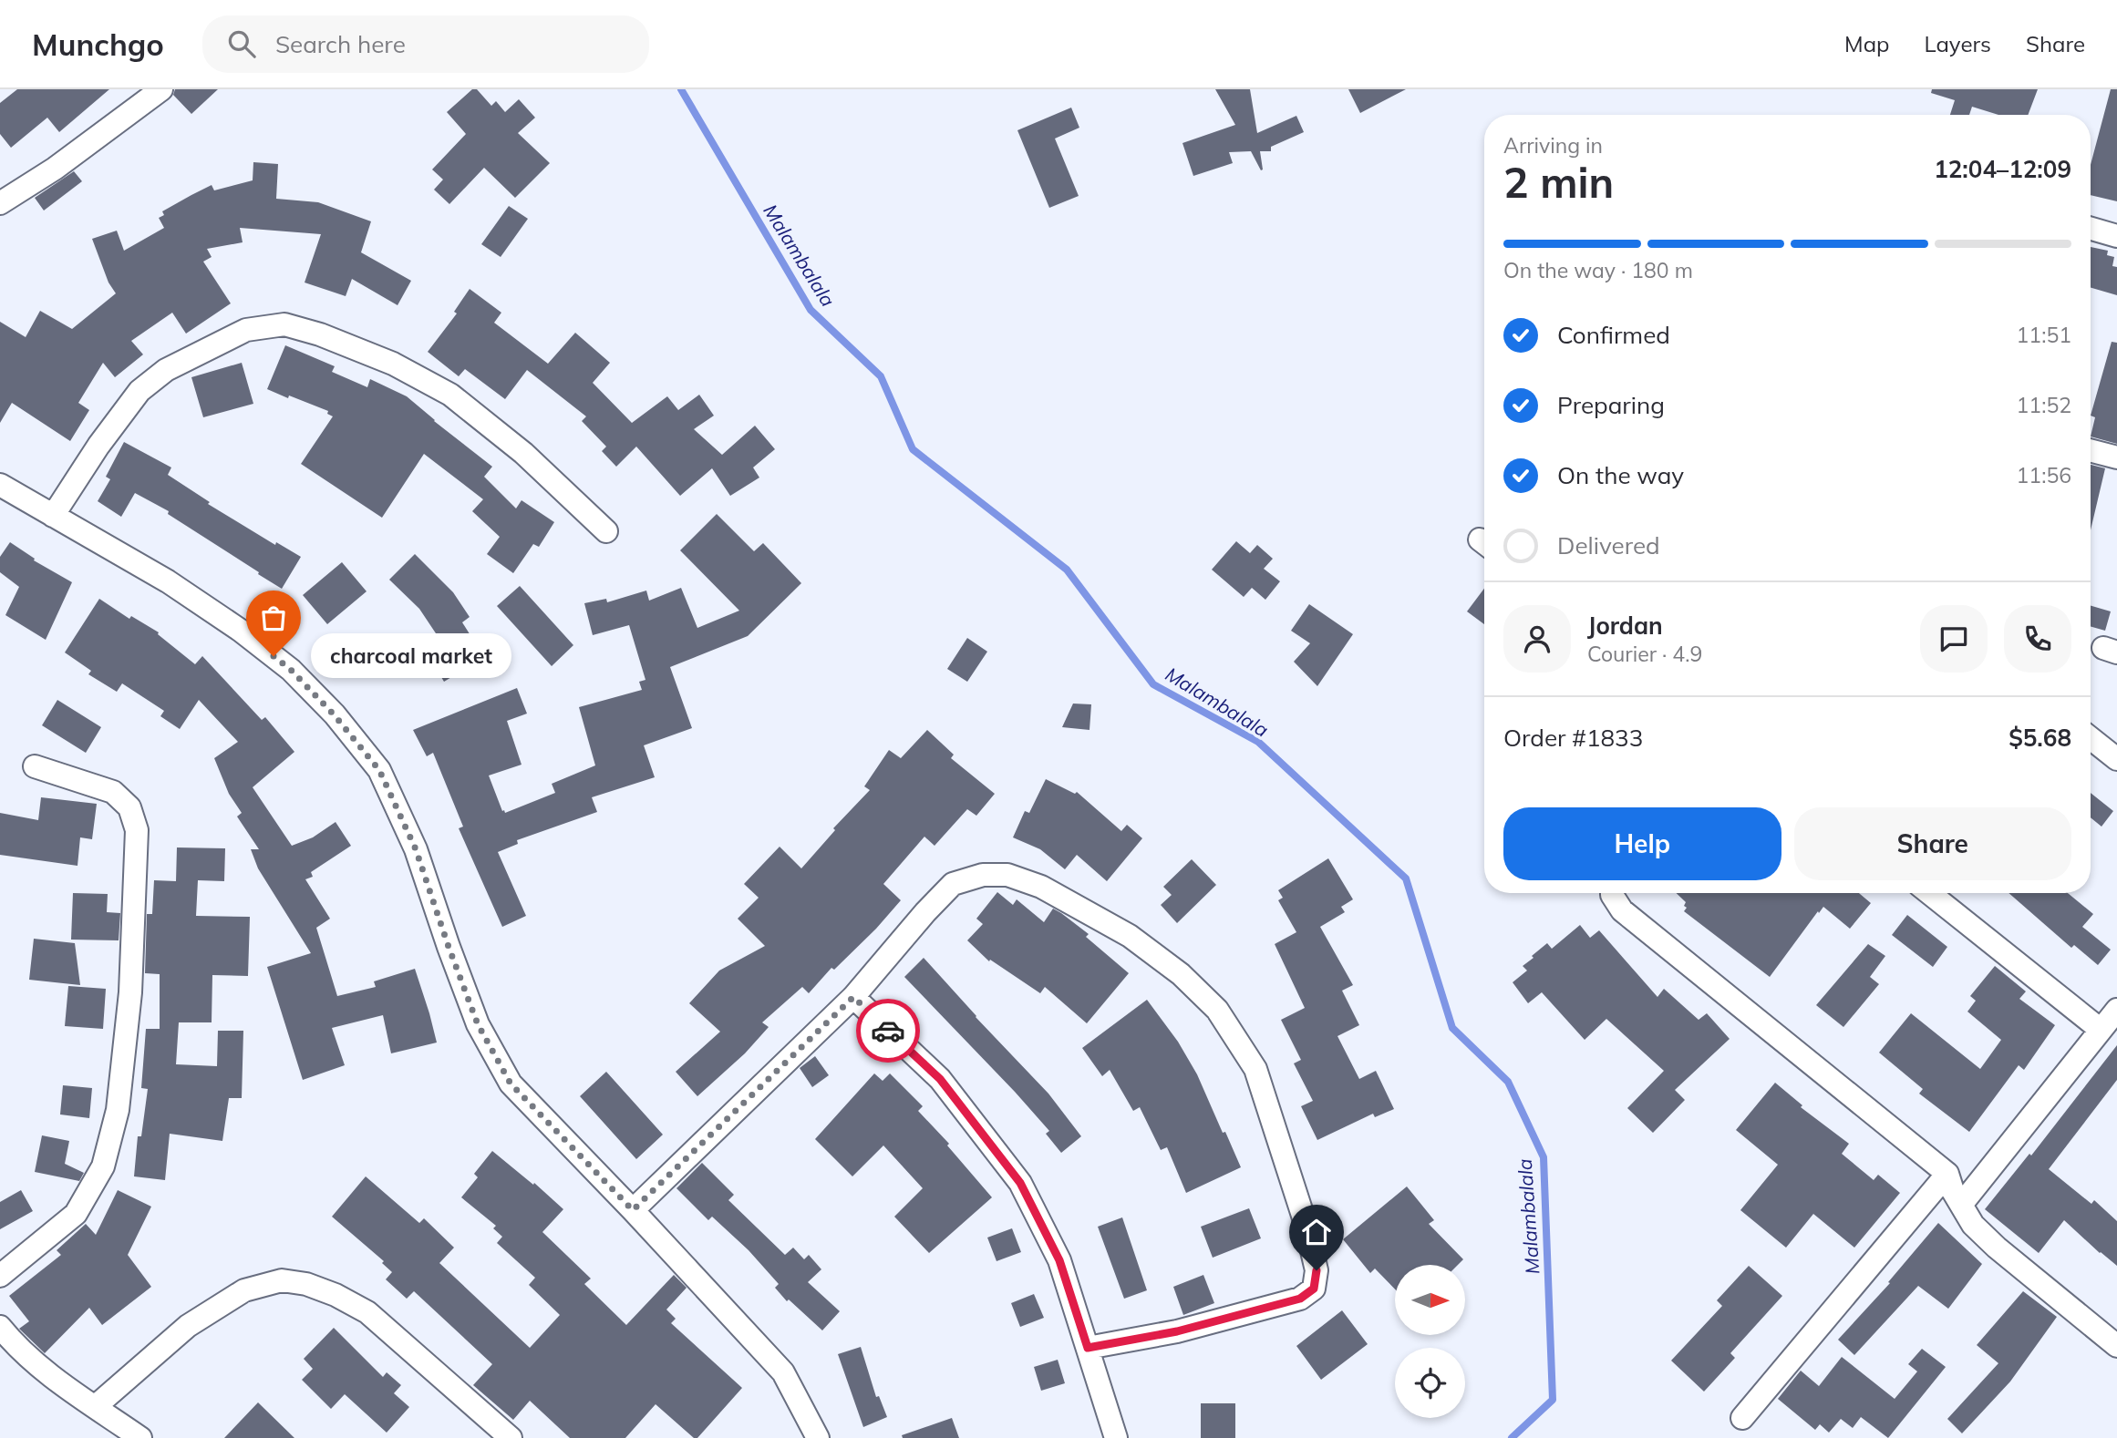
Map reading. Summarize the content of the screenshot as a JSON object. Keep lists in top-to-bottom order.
{
  "water": ["Malambalala"],
  "places": ["charcoal market"],
  "north": "right",
  "page": {
    "header": "Munchgo",
    "search": "Search here",
    "nav": ["Map", "Layers", "Share"],
    "heading": ["2 min", "Arriving in", "12:04–12:09"],
    "panel": [
      "Jordan",
      "Courier · 4.9",
      "Order #1833",
      "$5.68"
    ],
    "bar": "On the way · 180 m",
    "list": [
      ["Confirmed", "11:51"],
      ["Preparing", "11:52"],
      ["On the way", "11:56"],
      "Delivered"
    ],
    "bubble": "charcoal market",
    "buttons": ["Help", "Share"]
  }
}
